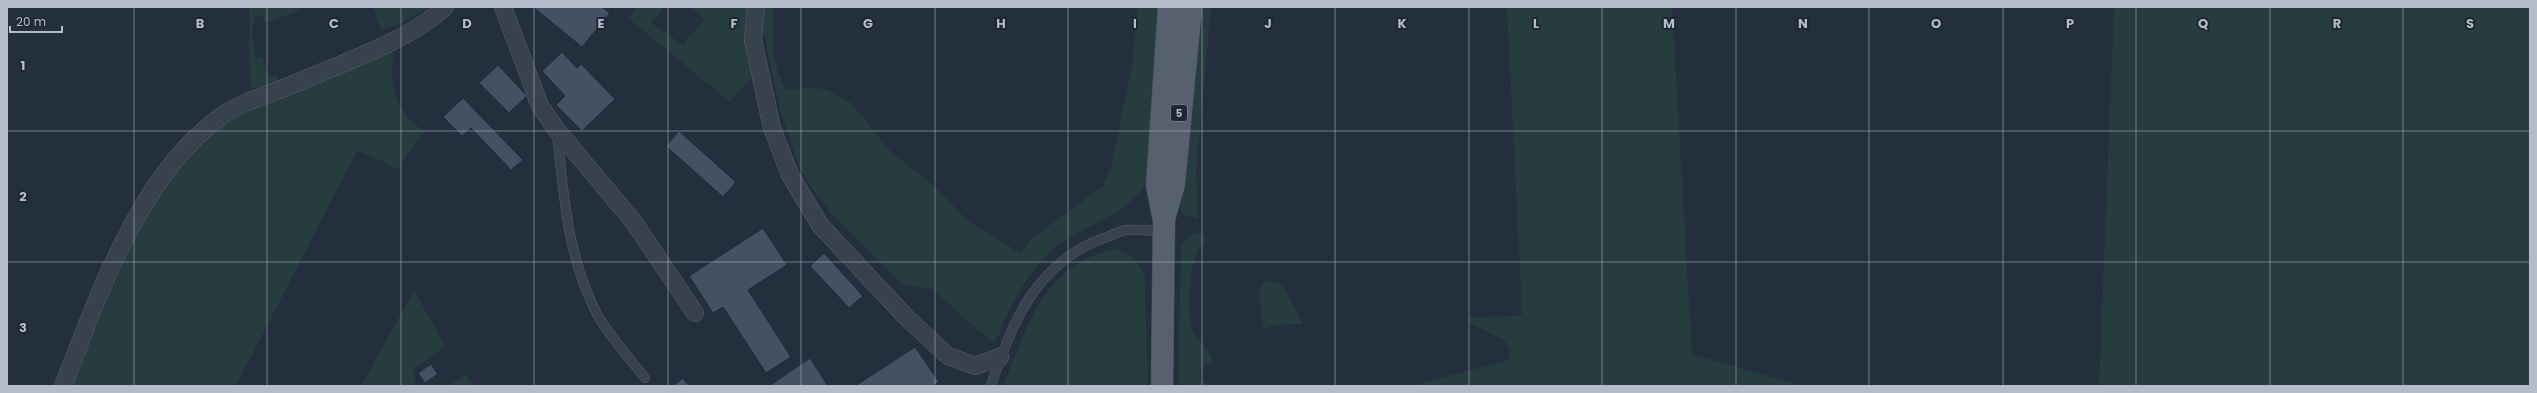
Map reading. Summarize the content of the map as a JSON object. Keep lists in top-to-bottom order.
{
  "streets": {
    "main road": ["5"]
  },
  "scale_bar": "20 m",
  "grid": {
    "columns": [
      "B",
      "C",
      "D",
      "E",
      "F",
      "G",
      "H",
      "I",
      "J",
      "K",
      "L",
      "M",
      "N",
      "O",
      "P",
      "Q",
      "R",
      "S"
    ],
    "rows": ["1", "2", "3"]
  }
}
